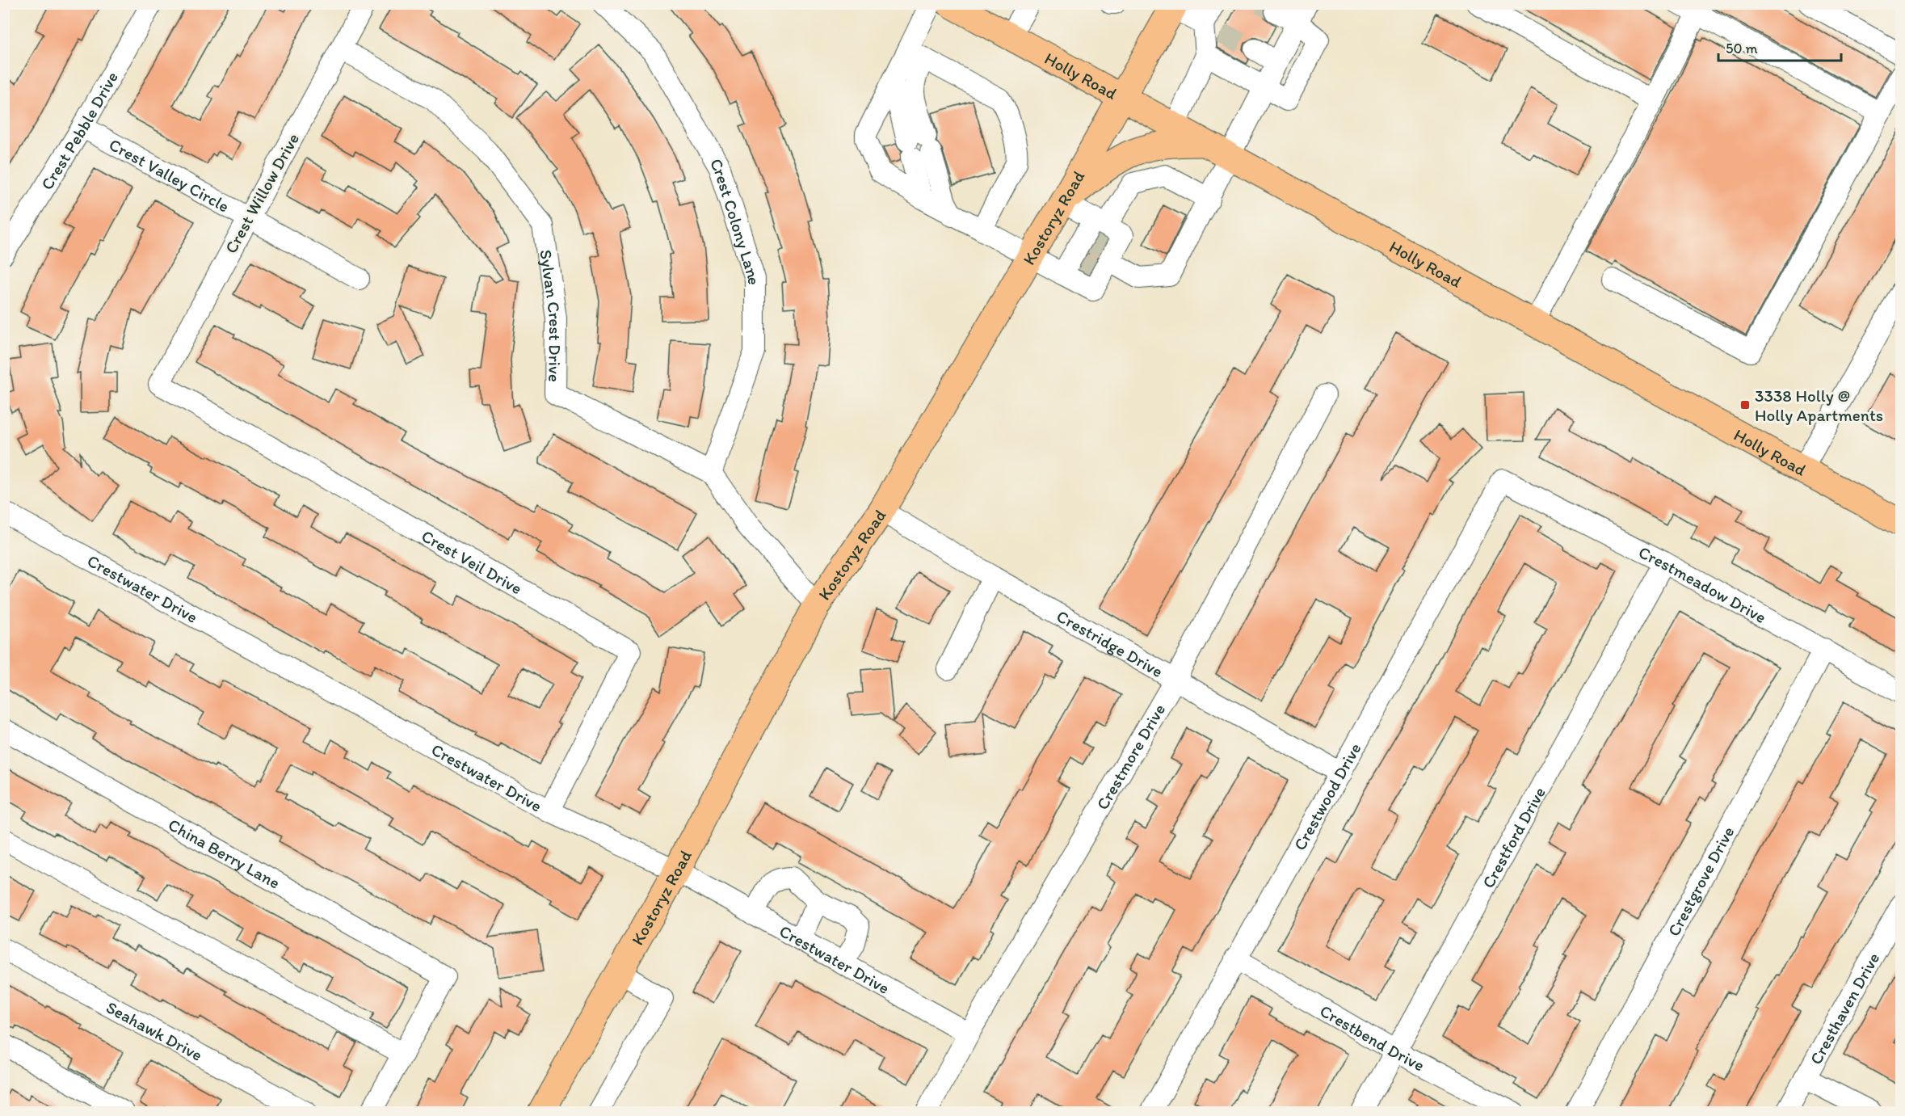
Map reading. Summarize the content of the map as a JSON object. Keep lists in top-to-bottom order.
{
  "streets": {
    "main road": ["Holly Road", "Kostoryz Road"],
    "street": [
      "Crest Pebble Drive",
      "Crest Valley Circle",
      "Crest Willow Drive",
      "Crest Colony Lane",
      "Sylvan Crest Drive",
      "Crest Veil Drive",
      "Crestmeadow Drive",
      "Crestwater Drive",
      "Crestridge Drive",
      "Crestmore Drive",
      "Crestwood Drive",
      "Crestford Drive",
      "China Berry Lane",
      "Crestgrove Drive",
      "Cresthaven Drive",
      "Seahawk Drive",
      "Crestbend Drive"
    ]
  },
  "crossings": [
    ["Holly Road", "Kostoryz Road"],
    ["Crest Pebble Drive", "Crest Valley Circle"],
    ["Crest Valley Circle", "Crest Willow Drive"],
    ["Crest Willow Drive", "Sylvan Crest Drive"],
    ["Crest Willow Drive", "Crest Veil Drive"],
    ["Kostoryz Road", "Sylvan Crest Drive"],
    ["Kostoryz Road", "Crestwater Drive"],
    ["Kostoryz Road", "Crestridge Drive"],
    ["Crest Colony Lane", "Sylvan Crest Drive"],
    ["Crest Veil Drive", "Crestwater Drive"],
    ["Crestmeadow Drive", "Crestwood Drive"],
    ["Crestmeadow Drive", "Crestford Drive"],
    ["Crestmeadow Drive", "Crestgrove Drive"],
    ["Crestwater Drive", "Crestmore Drive"],
    ["Crestridge Drive", "Crestmore Drive"],
    ["Crestridge Drive", "Crestwood Drive"],
    ["Crestwood Drive", "Crestbend Drive"],
    ["Crestford Drive", "Crestbend Drive"]
  ],
  "places": {
    "transit": ["3338 Holly @ Holly Apartments"]
  },
  "scale_bar": "50 m"
}
